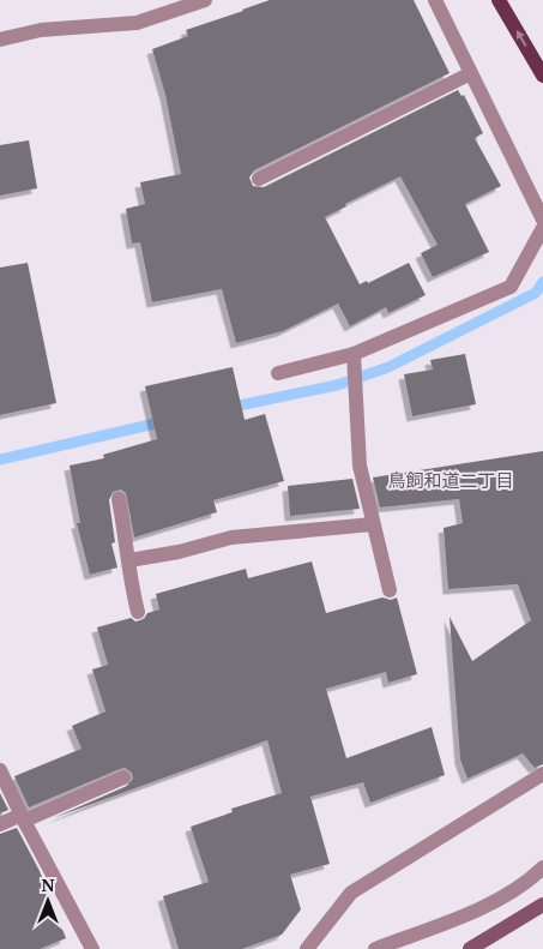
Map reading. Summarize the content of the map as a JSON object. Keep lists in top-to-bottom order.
{
  "districts": ["鳥飼和道二丁目"],
  "north": "top"
}
